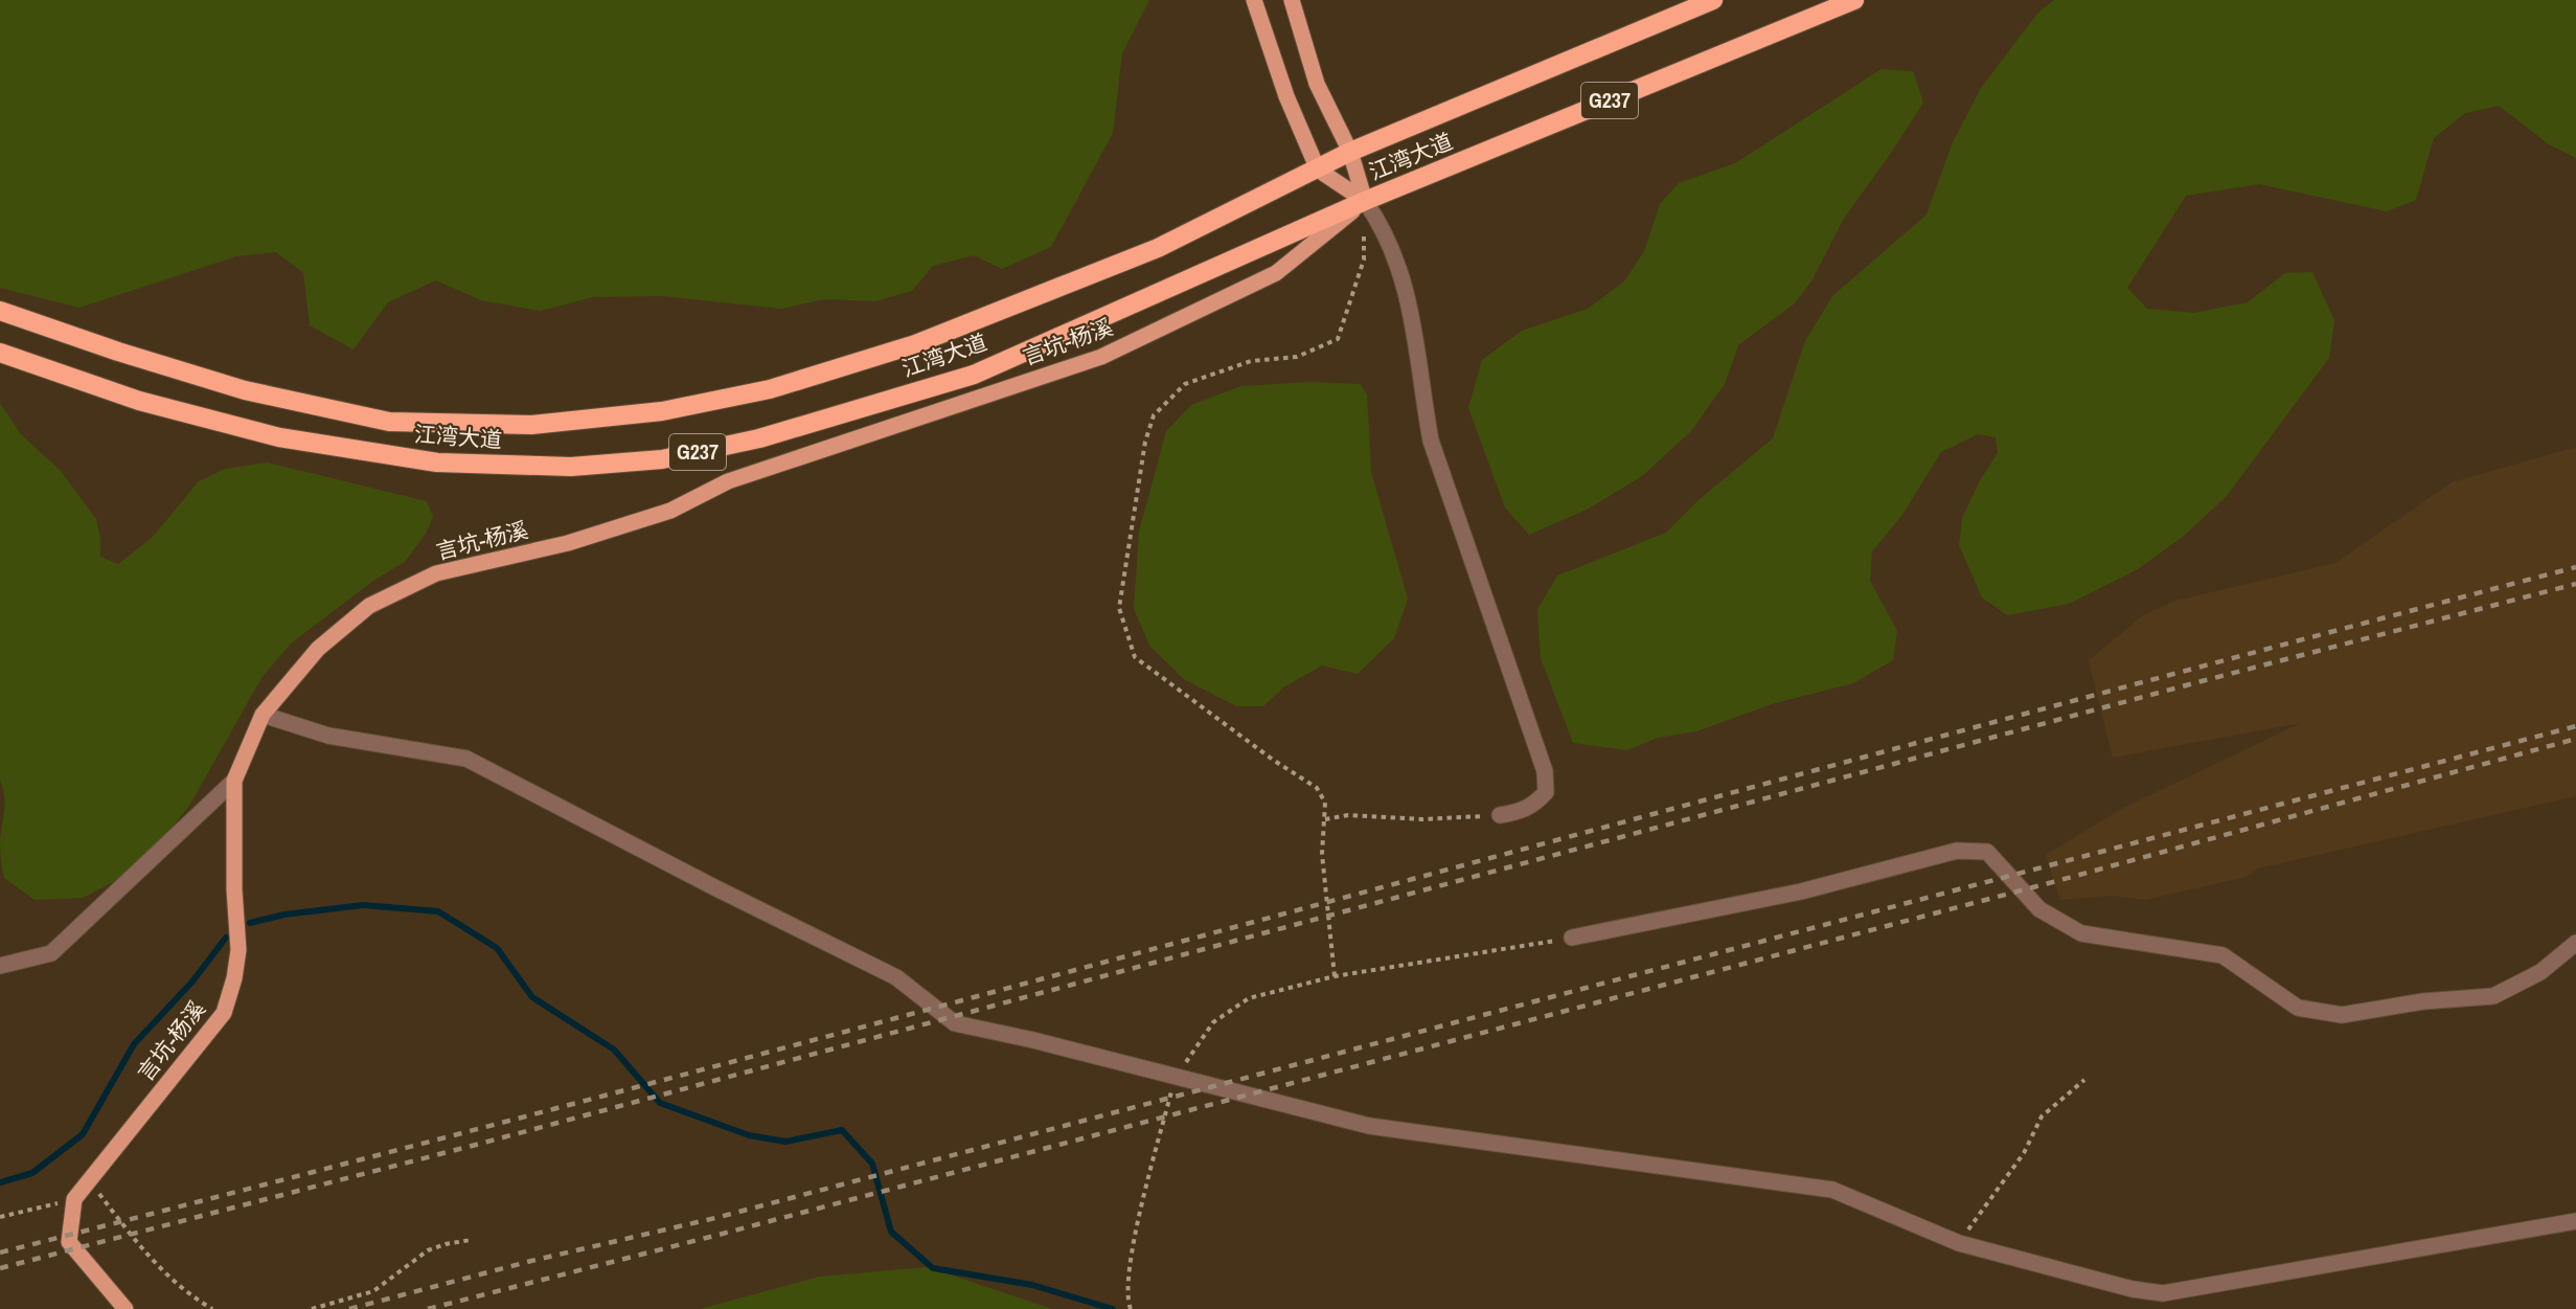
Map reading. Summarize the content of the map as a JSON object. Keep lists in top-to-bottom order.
{
  "streets": {
    "highway": ["G237", "江湾大道"],
    "main road": ["言坑-杨溪"]
  },
  "crossings": [
    ["江湾大道", "言坑-杨溪"]
  ]
}
